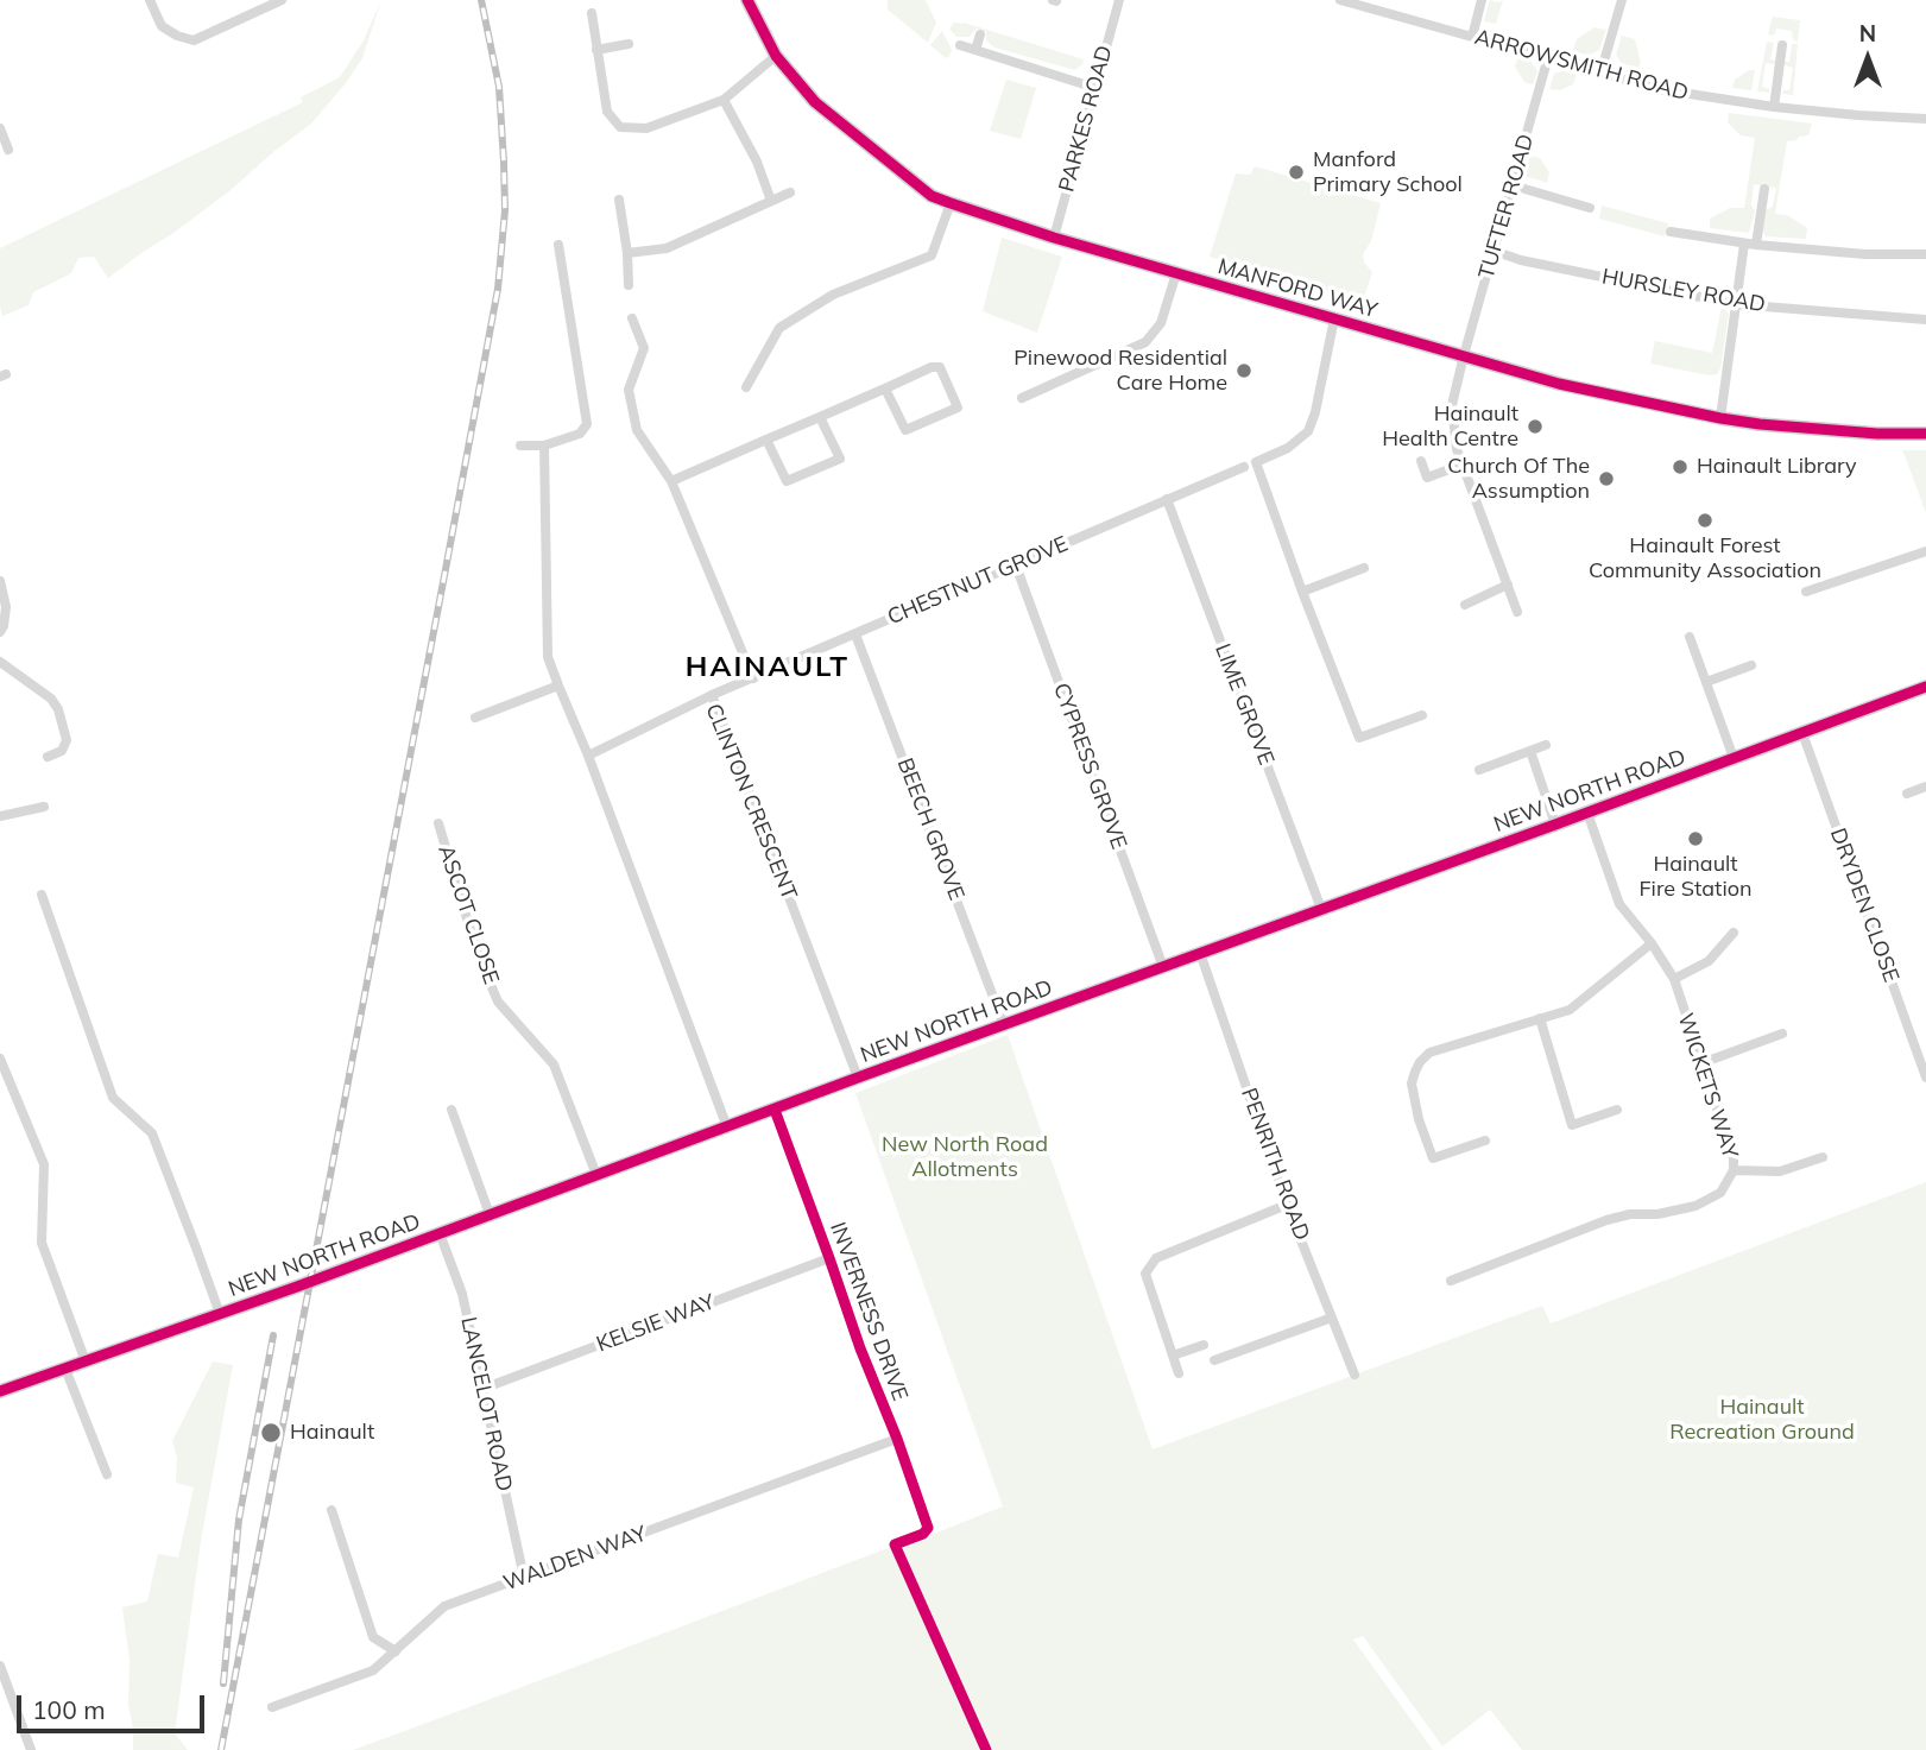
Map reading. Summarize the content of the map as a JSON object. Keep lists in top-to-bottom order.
{
  "streets": {
    "street": [
      "ARROWSMITH ROAD",
      "PARKES ROAD",
      "TUFTER ROAD",
      "MANFORD WAY",
      "HURSLEY ROAD",
      "CHESTNUT GROVE",
      "LIME GROVE",
      "CYPRESS GROVE",
      "NEW NORTH ROAD",
      "CLINTON CRESCENT",
      "BEECH GROVE",
      "DRYDEN CLOSE",
      "ASCOT CLOSE",
      "WICKETS WAY",
      "PENRITH ROAD",
      "INVERNESS DRIVE",
      "KELSIE WAY",
      "LANCELOT ROAD",
      "WALDEN WAY"
    ]
  },
  "crossings": [
    ["ARROWSMITH ROAD", "TUFTER ROAD"],
    ["PARKES ROAD", "MANFORD WAY"],
    ["TUFTER ROAD", "MANFORD WAY"],
    ["TUFTER ROAD", "HURSLEY ROAD"],
    ["CHESTNUT GROVE", "LIME GROVE"],
    ["CHESTNUT GROVE", "CYPRESS GROVE"],
    ["CHESTNUT GROVE", "CLINTON CRESCENT"],
    ["CHESTNUT GROVE", "BEECH GROVE"],
    ["LIME GROVE", "NEW NORTH ROAD"],
    ["CYPRESS GROVE", "NEW NORTH ROAD"],
    ["NEW NORTH ROAD", "CLINTON CRESCENT"],
    ["NEW NORTH ROAD", "BEECH GROVE"],
    ["NEW NORTH ROAD", "DRYDEN CLOSE"],
    ["NEW NORTH ROAD", "ASCOT CLOSE"],
    ["NEW NORTH ROAD", "WICKETS WAY"],
    ["NEW NORTH ROAD", "PENRITH ROAD"],
    ["NEW NORTH ROAD", "INVERNESS DRIVE"],
    ["NEW NORTH ROAD", "LANCELOT ROAD"],
    ["INVERNESS DRIVE", "KELSIE WAY"],
    ["INVERNESS DRIVE", "WALDEN WAY"],
    ["KELSIE WAY", "LANCELOT ROAD"],
    ["LANCELOT ROAD", "WALDEN WAY"]
  ],
  "districts": ["HAINAULT"],
  "parks": ["New North Road Allotments", "Hainault Recreation Ground"],
  "places": [
    "Manford Primary School",
    "Pinewood Residential Care Home",
    "Hainault Health Centre",
    "Hainault Library",
    "Church Of The Assumption",
    "Hainault Forest Community Association",
    "Hainault Fire Station",
    "Hainault"
  ],
  "scale_bar": "100 m",
  "north": "top"
}
